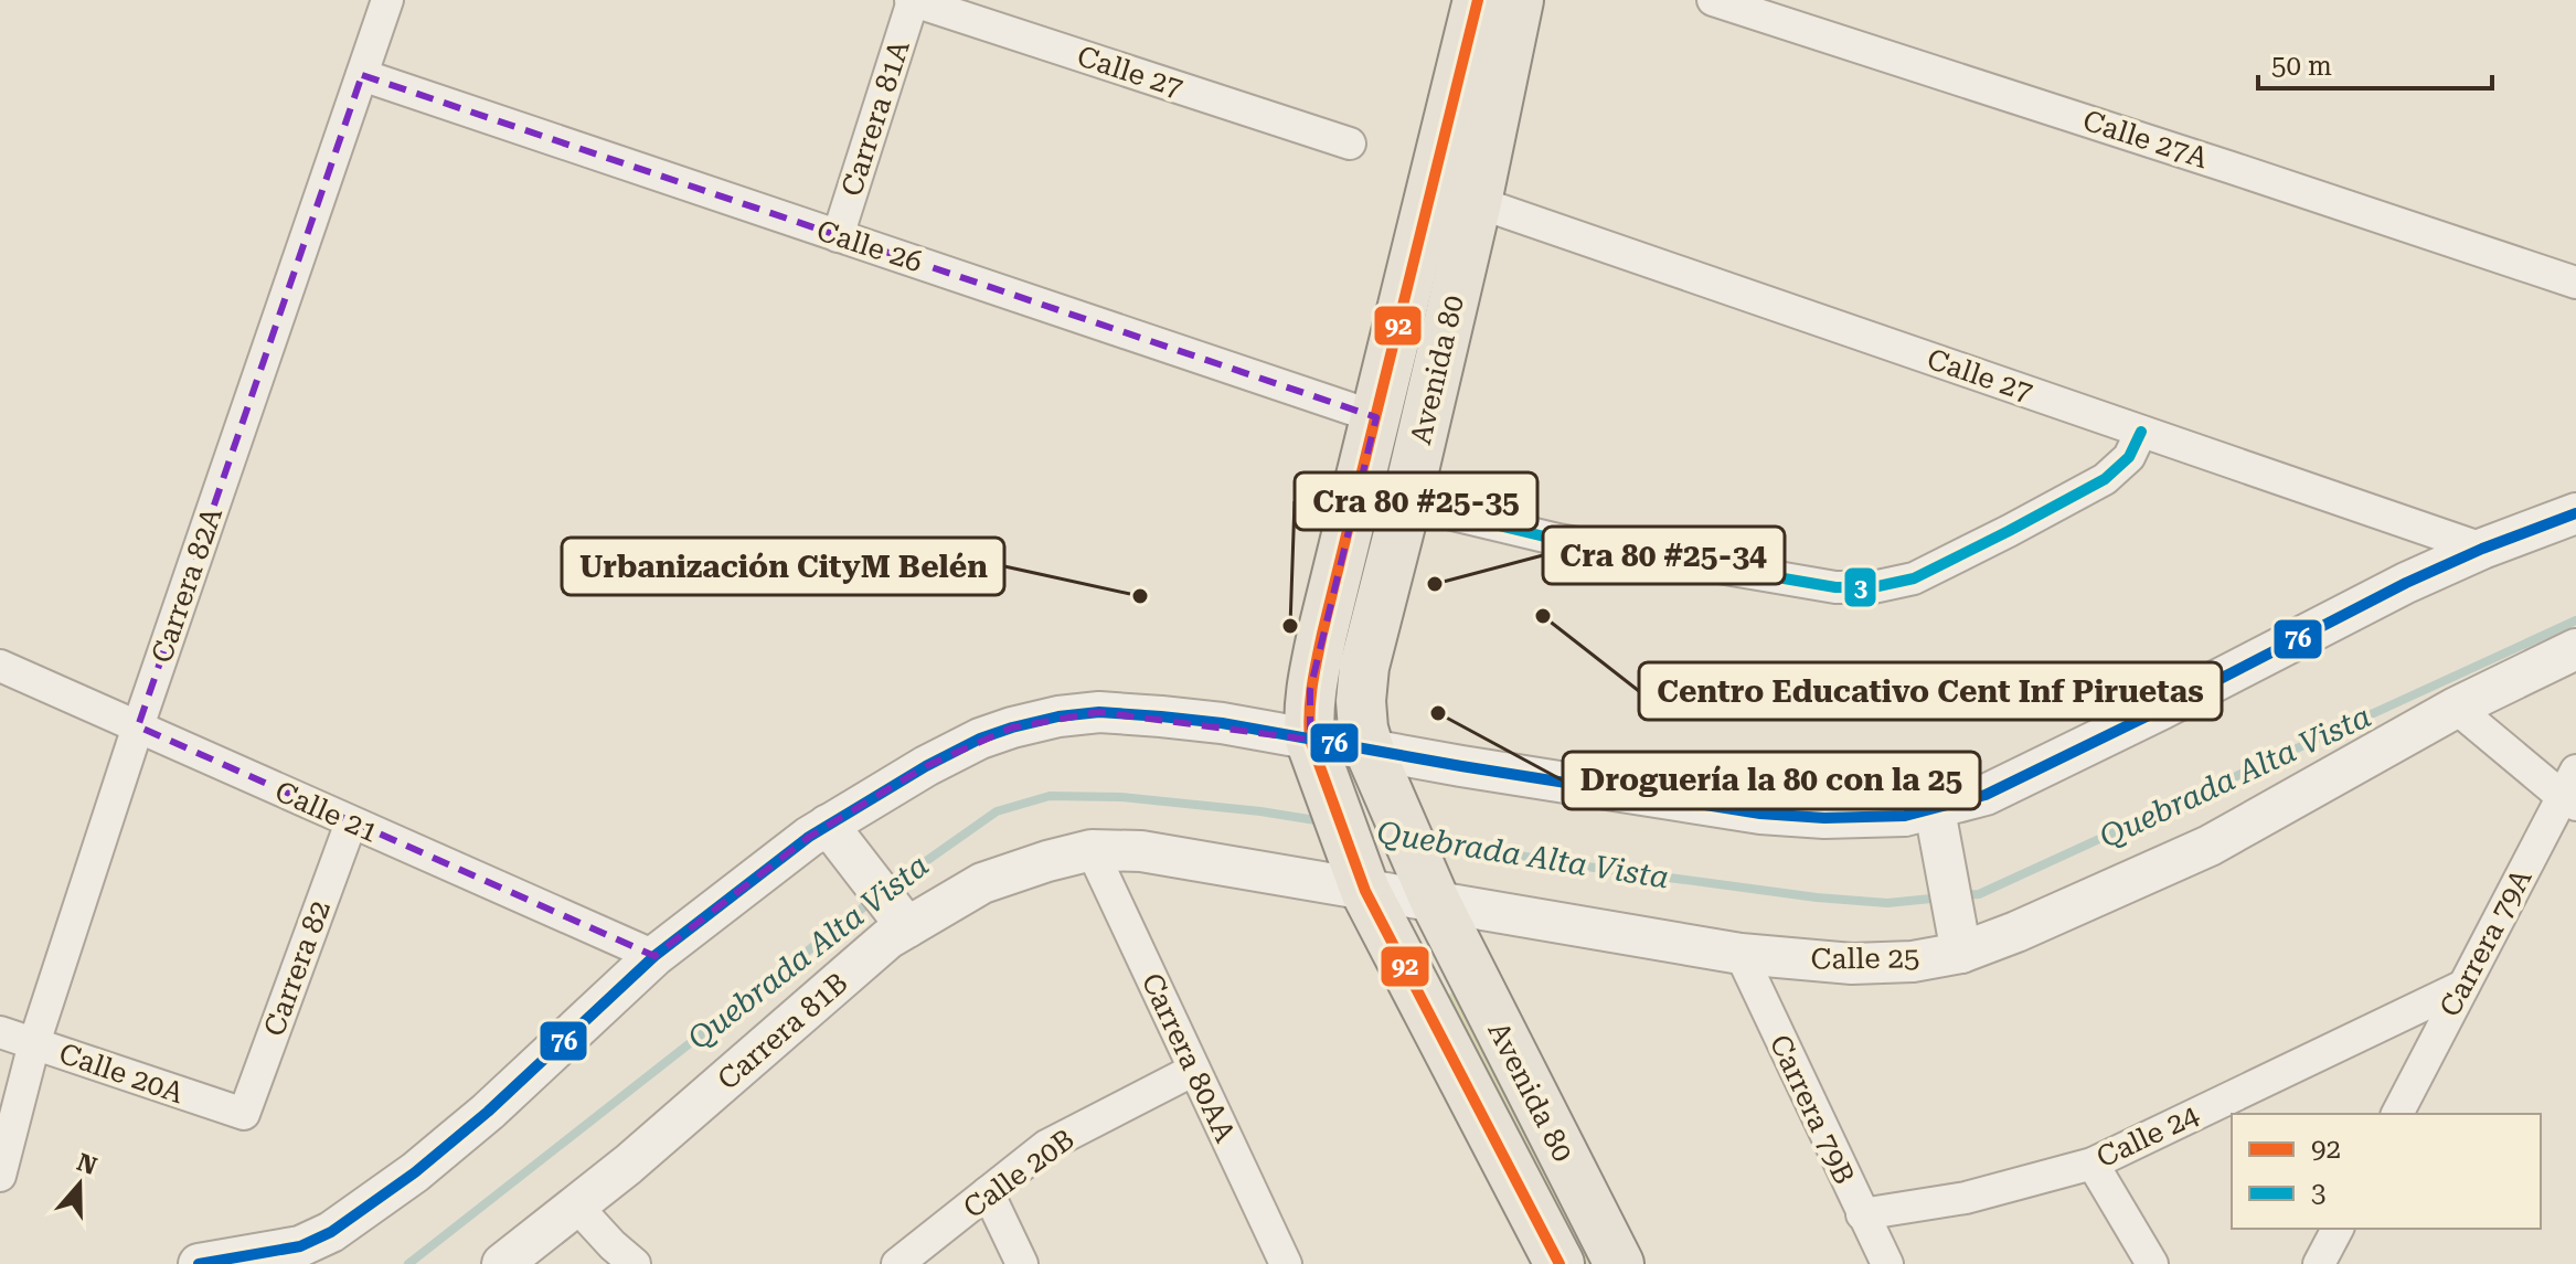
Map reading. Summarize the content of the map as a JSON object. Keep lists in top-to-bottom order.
{
  "streets": {
    "main road": ["Avenida 80"],
    "street": [
      "Calle 27",
      "Carrera 81A",
      "Calle 27A",
      "Calle 26",
      "Carrera 82A",
      "Calle 21",
      "Carrera 79A",
      "Calle 25",
      "Carrera 82",
      "Carrera 81B",
      "Carrera 80AA",
      "Calle 20A",
      "Carrera 79B",
      "Calle 24",
      "Calle 20B"
    ]
  },
  "crossings": [
    ["Calle 27", "Carrera 81A"],
    ["Calle 27", "Avenida 80"],
    ["Carrera 81A", "Calle 26"],
    ["Calle 26", "Avenida 80"],
    ["Calle 26", "Carrera 82A"],
    ["Avenida 80", "Calle 25"],
    ["Carrera 82A", "Calle 21"],
    ["Carrera 82A", "Calle 20A"],
    ["Calle 21", "Carrera 82"],
    ["Carrera 79A", "Calle 24"],
    ["Calle 25", "Carrera 81B"],
    ["Calle 25", "Carrera 80AA"],
    ["Calle 25", "Carrera 79B"],
    ["Carrera 82", "Calle 20A"],
    ["Carrera 81B", "Carrera 80AA"],
    ["Carrera 80AA", "Calle 20B"],
    ["Carrera 79B", "Calle 24"]
  ],
  "water": ["Quebrada Alta Vista"],
  "places": [
    "Cra 80 #25-34",
    "Urbanización CityM Belén",
    "Centro Educativo Cent Inf Piruetas",
    "Cra 80 #25-35",
    "Droguería la 80 con la 25"
  ],
  "lines": ["transit line 92", "transit line 3", "transit line 76"],
  "legend": ["92", "3"],
  "scale_bar": "50 m",
  "north": "top"
}
